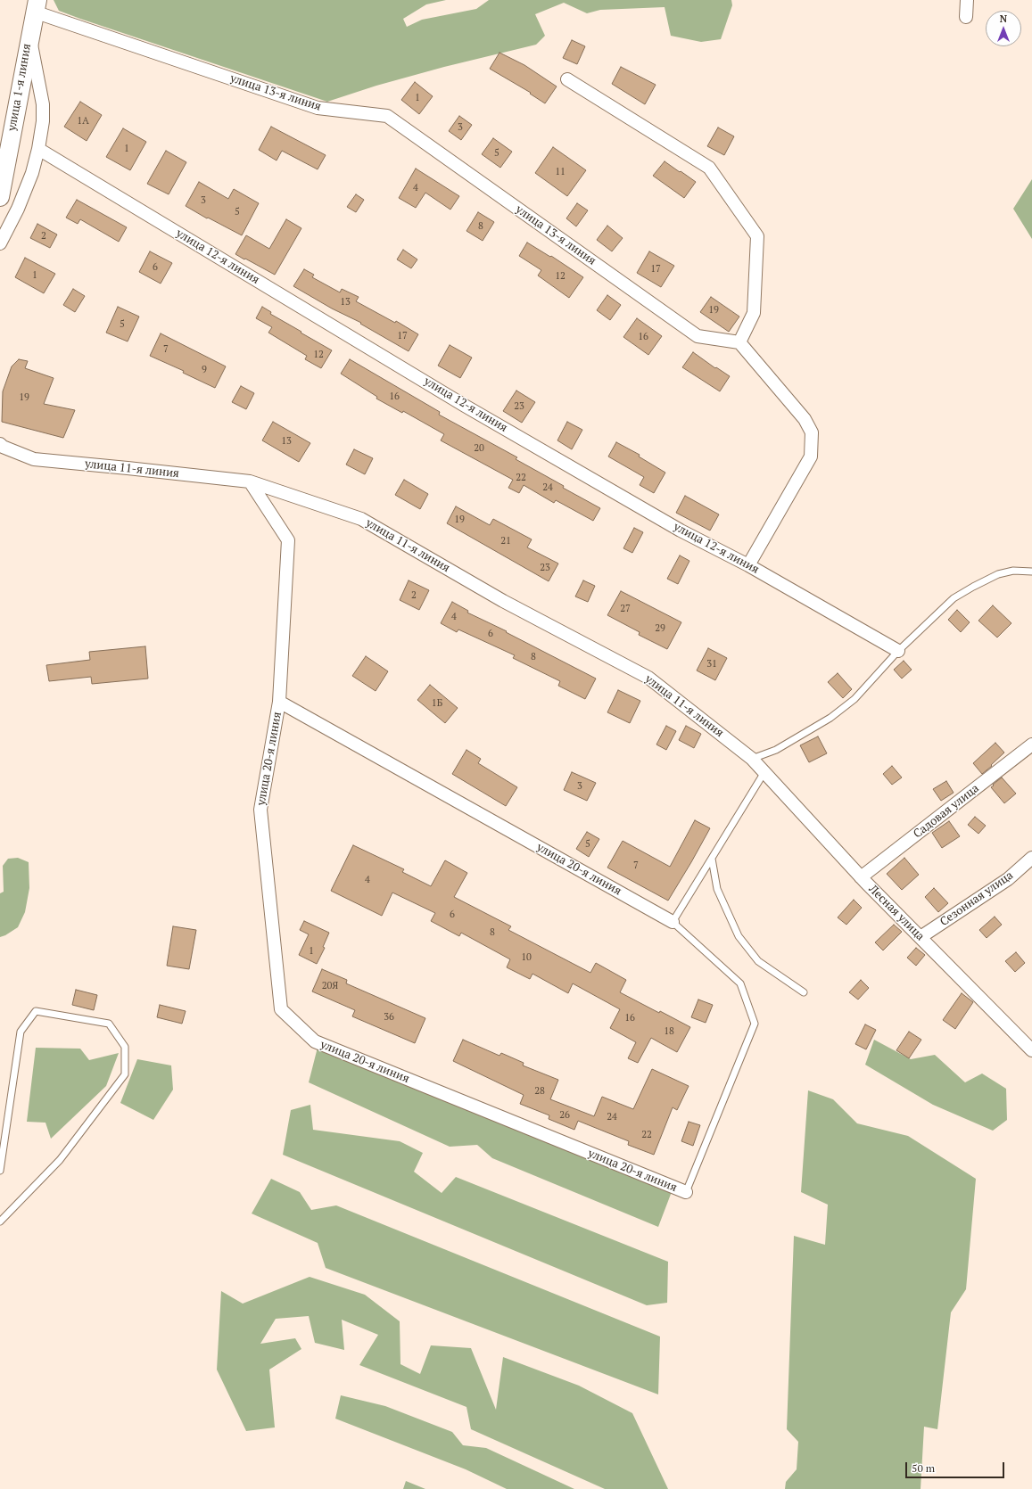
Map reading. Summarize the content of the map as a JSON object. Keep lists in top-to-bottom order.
{
  "streets": {
    "street": [
      "улица 1-я линия",
      "улица 13-я линия",
      "улица 12-я линия",
      "улица 11-я линия",
      "улица 20-я линия",
      "Садовая улица",
      "Сезонная улица",
      "Лесная улица"
    ]
  },
  "crossings": [
    ["улица 1-я линия", "улица 13-я линия"],
    ["улица 11-я линия", "улица 20-я линия"],
    ["улица 11-я линия", "Лесная улица"],
    ["Садовая улица", "Лесная улица"],
    ["Сезонная улица", "Лесная улица"]
  ],
  "house_numbers": [
    "1",
    "1А",
    "3",
    "1",
    "5",
    "11",
    "4",
    "3",
    "5",
    "8",
    "2",
    "6",
    "17",
    "1",
    "12",
    "13",
    "19",
    "5",
    "17",
    "16",
    "7",
    "12",
    "9",
    "16",
    "19",
    "23",
    "13",
    "20",
    "22",
    "24",
    "19",
    "21",
    "23",
    "2",
    "27",
    "4",
    "29",
    "6",
    "8",
    "31",
    "1Б",
    "3",
    "5",
    "7",
    "4",
    "6",
    "8",
    "1",
    "10",
    "20Я",
    "36",
    "16",
    "18",
    "28",
    "26",
    "24",
    "22"
  ],
  "scale_bar": "50 m",
  "north": "top"
}
